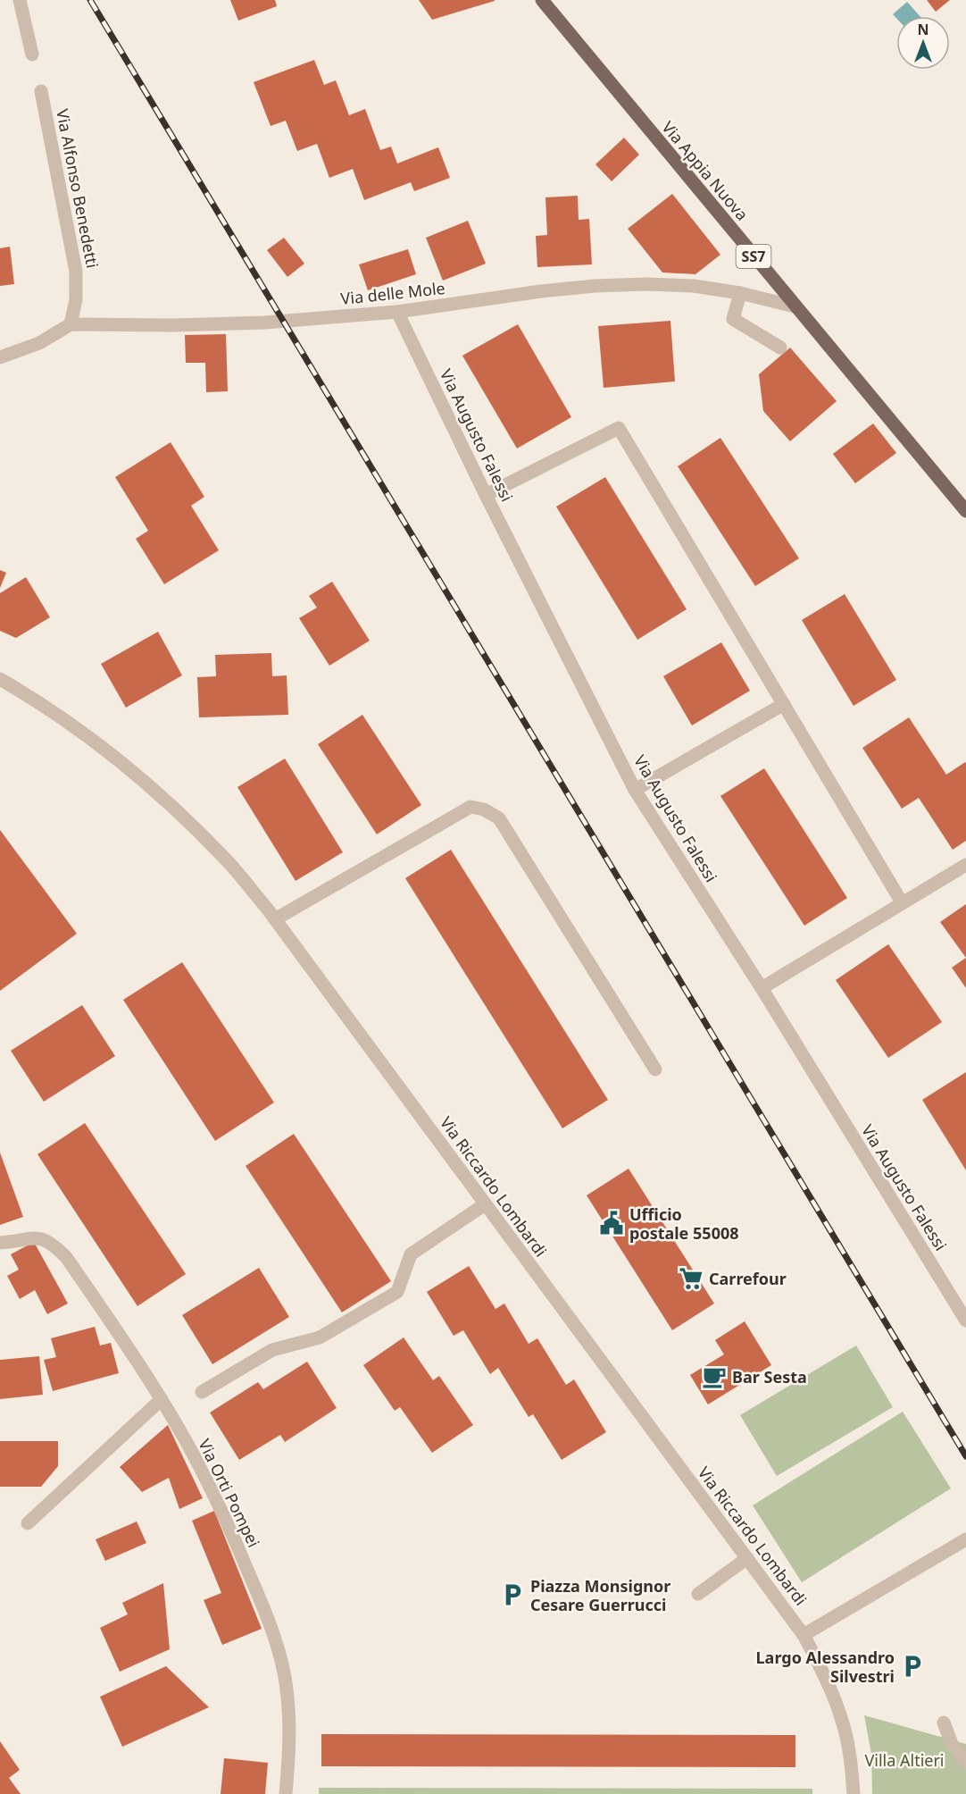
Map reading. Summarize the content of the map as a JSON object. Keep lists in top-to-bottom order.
{
  "streets": {
    "main road": ["Via Appia Nuova", "SS7"],
    "street": [
      "Via Alfonso Benedetti",
      "Via delle Mole",
      "Via Augusto Falessi",
      "Via Riccardo Lombardi",
      "Via Orti Pompei"
    ]
  },
  "crossings": [
    ["Via Appia Nuova", "Via delle Mole"],
    ["Via Alfonso Benedetti", "Via delle Mole"],
    ["Via delle Mole", "Via Augusto Falessi"]
  ],
  "parks": ["Villa Altieri"],
  "places": {
    "public building": ["Ufficio postale 55008"],
    "supermarket": ["Carrefour"],
    "cafe": ["Bar Sesta"],
    "parking": ["Piazza Monsignor Cesare Guerrucci", "Largo Alessandro Silvestri"]
  },
  "north": "top"
}
